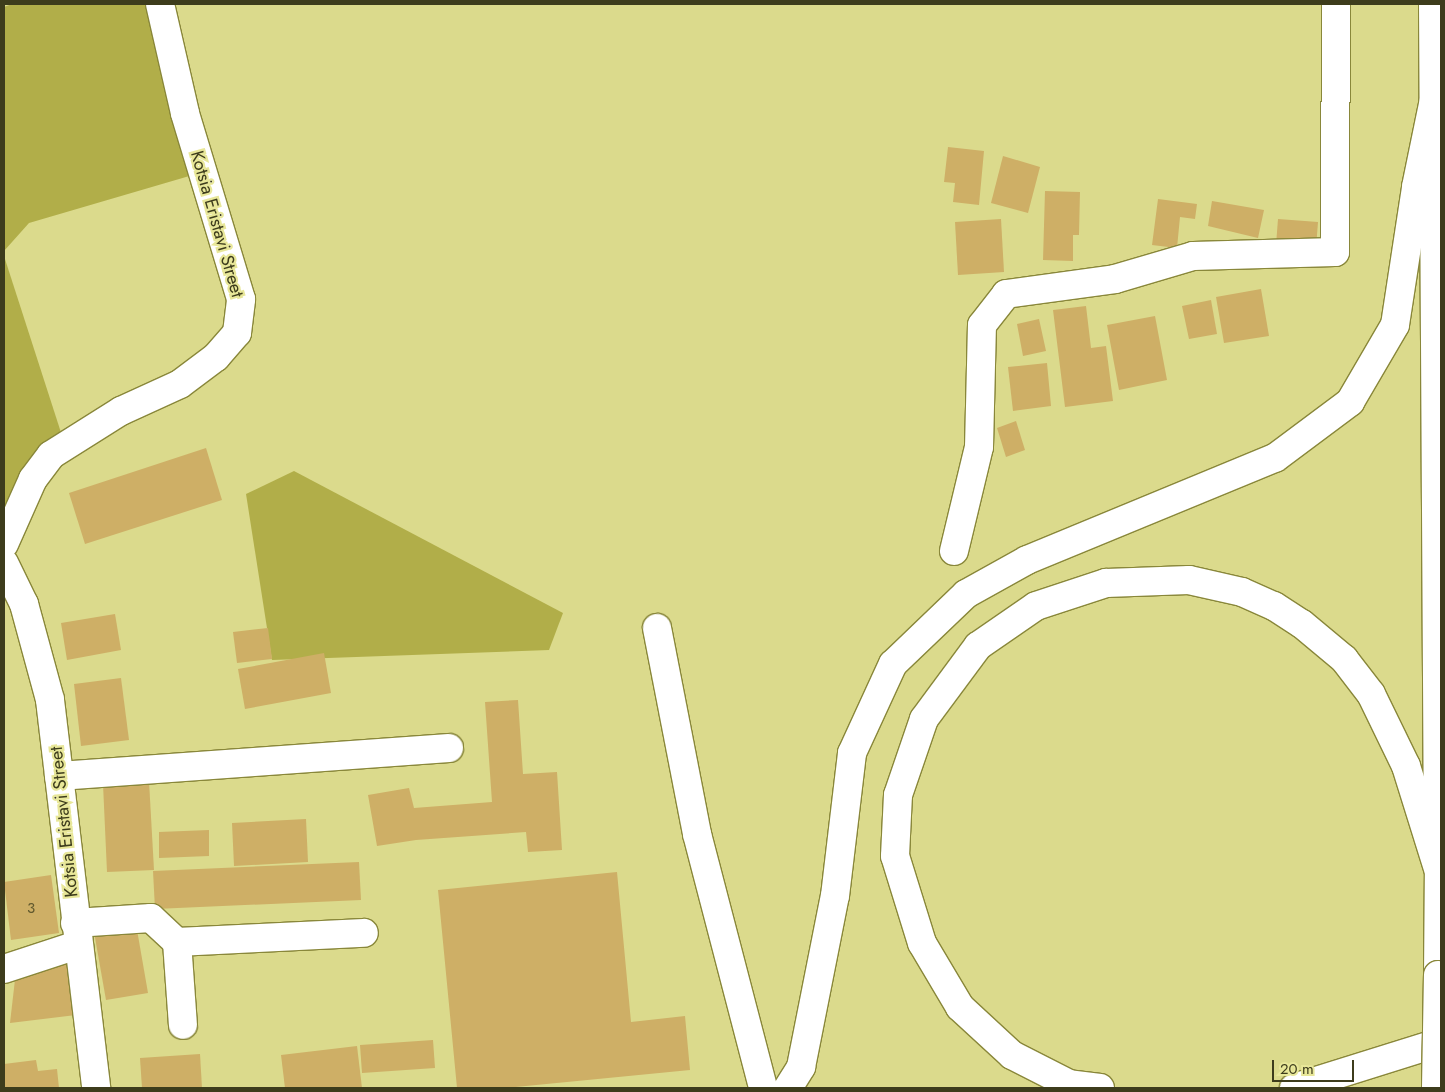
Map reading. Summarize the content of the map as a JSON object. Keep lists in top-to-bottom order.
{
  "streets": {
    "main road": ["Kotsia Eristavi Street"]
  },
  "house_numbers": ["3"],
  "scale_bar": "20 m"
}
